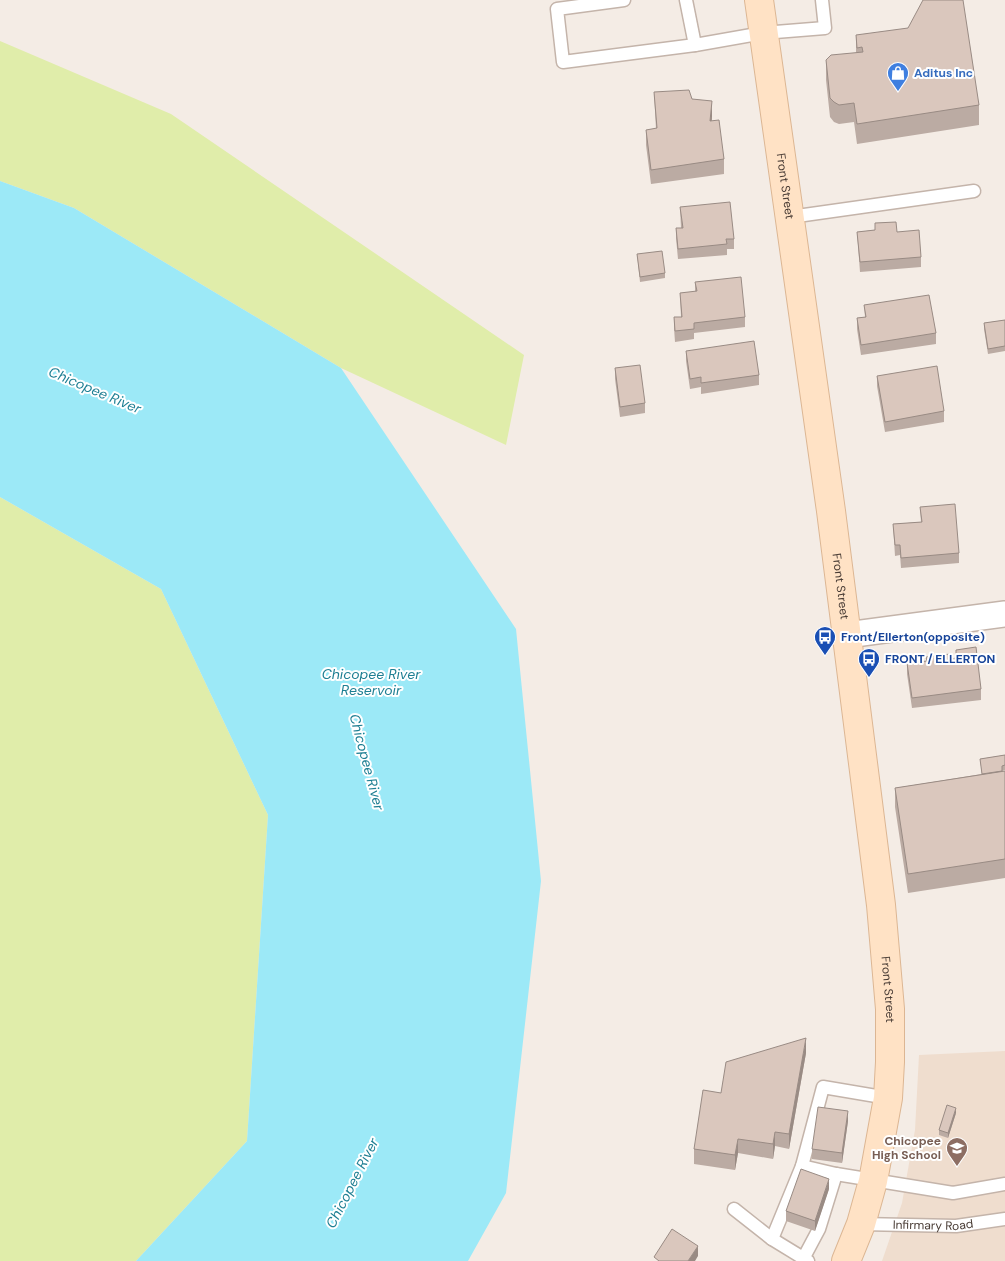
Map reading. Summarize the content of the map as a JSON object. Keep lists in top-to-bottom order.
{
  "streets": {
    "main road": ["Front Street"],
    "lane": ["Infirmary Road"]
  },
  "crossings": [
    ["Front Street", "Infirmary Road"]
  ],
  "water": ["Chicopee River", "Chicopee River Reservoir"],
  "places": {
    "shop": ["Aditus Inc"],
    "bus stop": ["Front/Ellerton(opposite)", "FRONT / ELLERTON"],
    "school or university": ["Chicopee High School"]
  }
}
